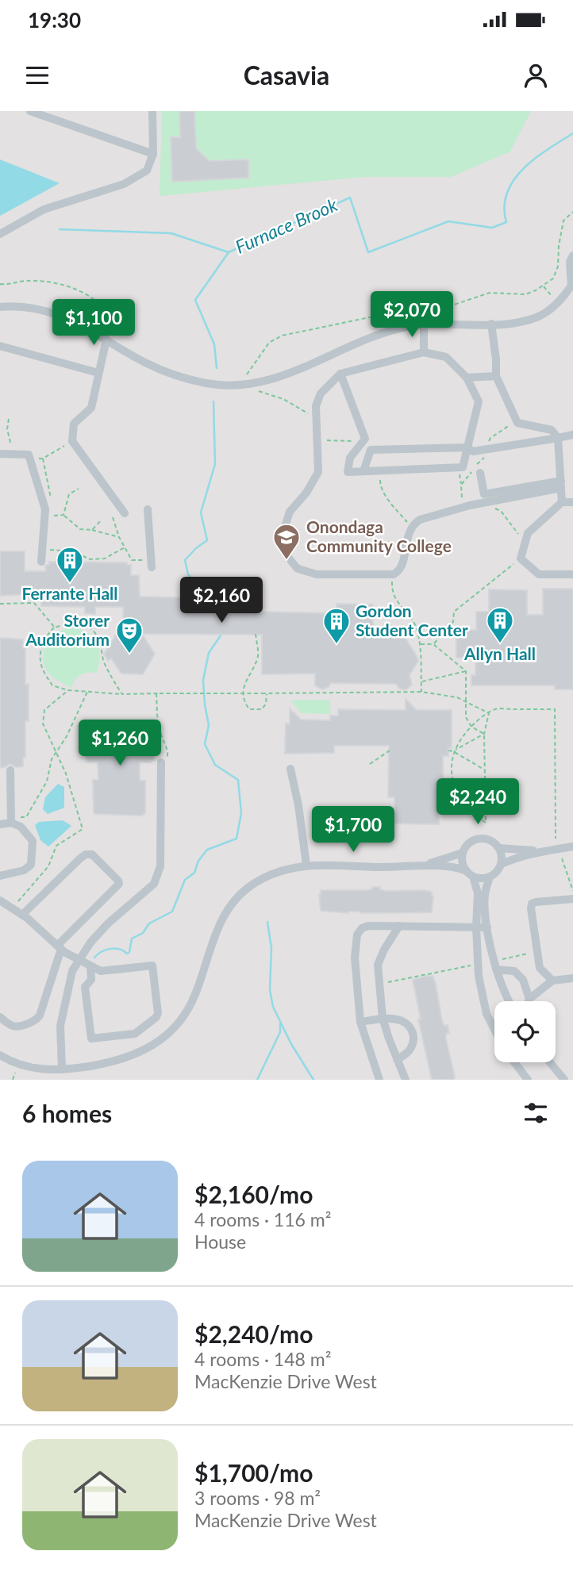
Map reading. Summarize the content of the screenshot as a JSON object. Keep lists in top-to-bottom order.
{
  "water": ["Furnace Brook"],
  "places": {
    "school or university": ["Onondaga Community College"],
    "building": ["Ferrante Hall", "Allyn Hall", "Gordon Student Center"],
    "theatre": ["Storer Auditorium"]
  },
  "page": {
    "status": "19:30",
    "header": "Casavia",
    "price": [
      "$2,070",
      "$1,100",
      "$2,160",
      "$1,260",
      "$2,240",
      "$1,700"
    ],
    "heading": "6 homes",
    "list": [
      {
        "name": "$2,160/mo",
        "note": "4 rooms · 116 m² · House"
      },
      {
        "name": "$2,240/mo",
        "note": "4 rooms · 148 m² · MacKenzie Drive West"
      },
      {
        "name": "$1,700/mo",
        "note": "3 rooms · 98 m² · MacKenzie Drive West"
      }
    ]
  }
}
